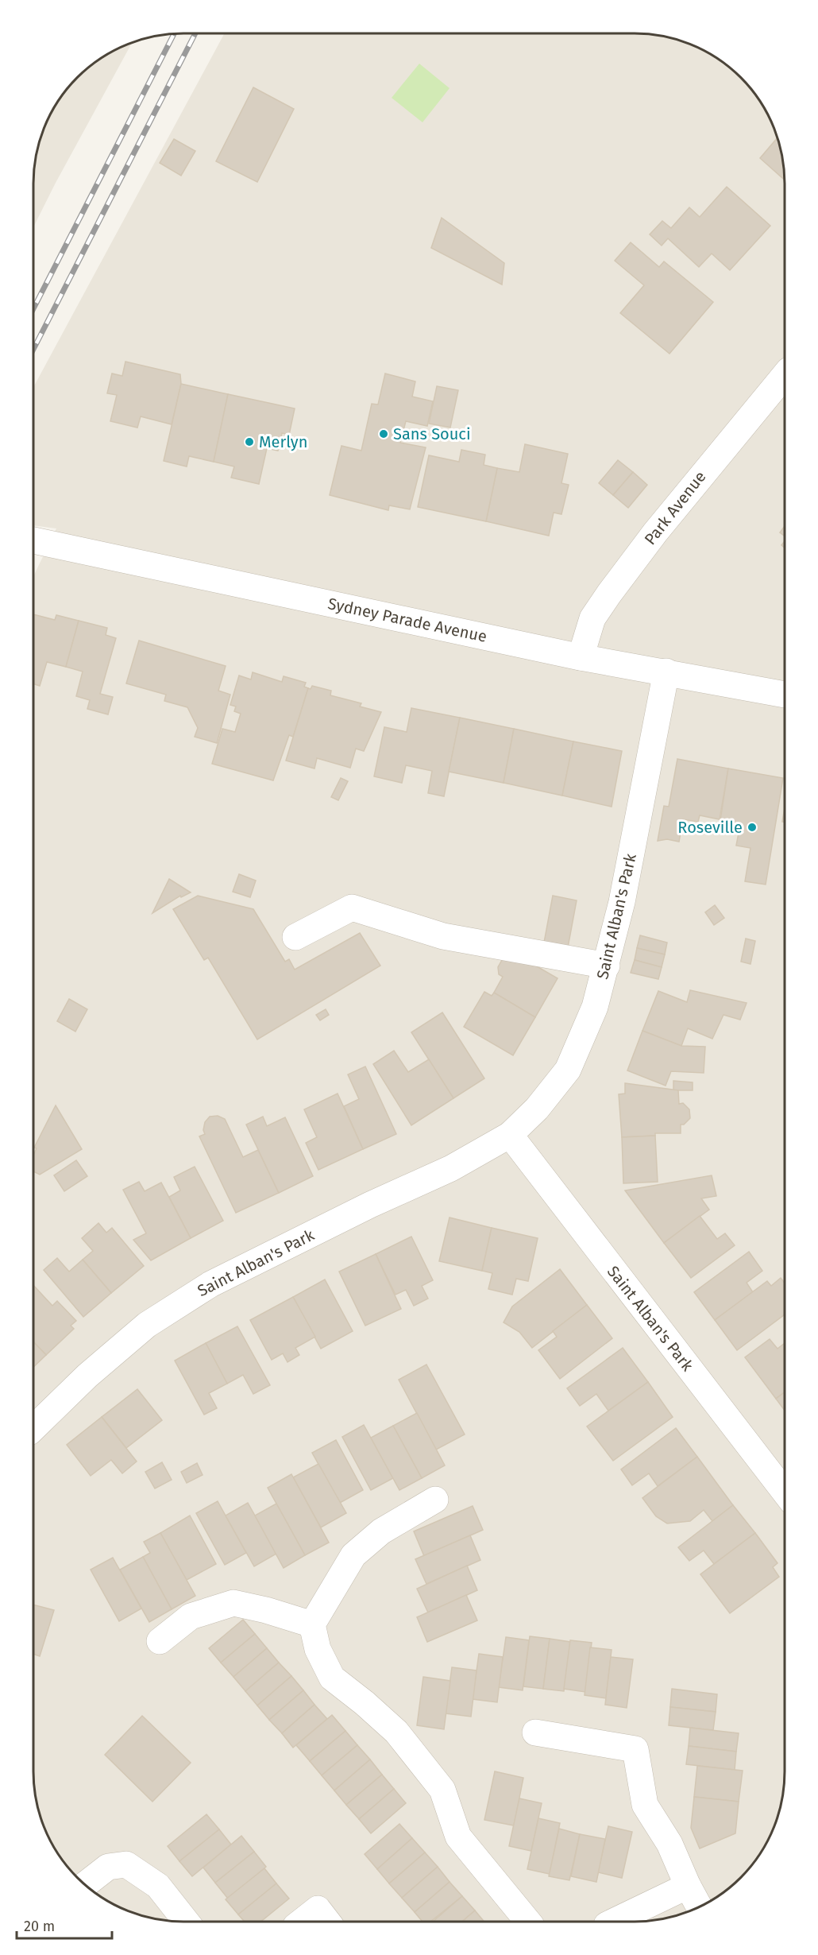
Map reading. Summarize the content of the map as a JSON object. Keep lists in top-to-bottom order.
{
  "streets": {
    "street": ["Park Avenue", "Sydney Parade Avenue", "Saint Alban's Park"]
  },
  "crossings": [
    ["Park Avenue", "Sydney Parade Avenue"],
    ["Sydney Parade Avenue", "Saint Alban's Park"]
  ],
  "places": ["Sans Souci", "Merlyn", "Roseville"],
  "scale_bar": "20 m"
}
